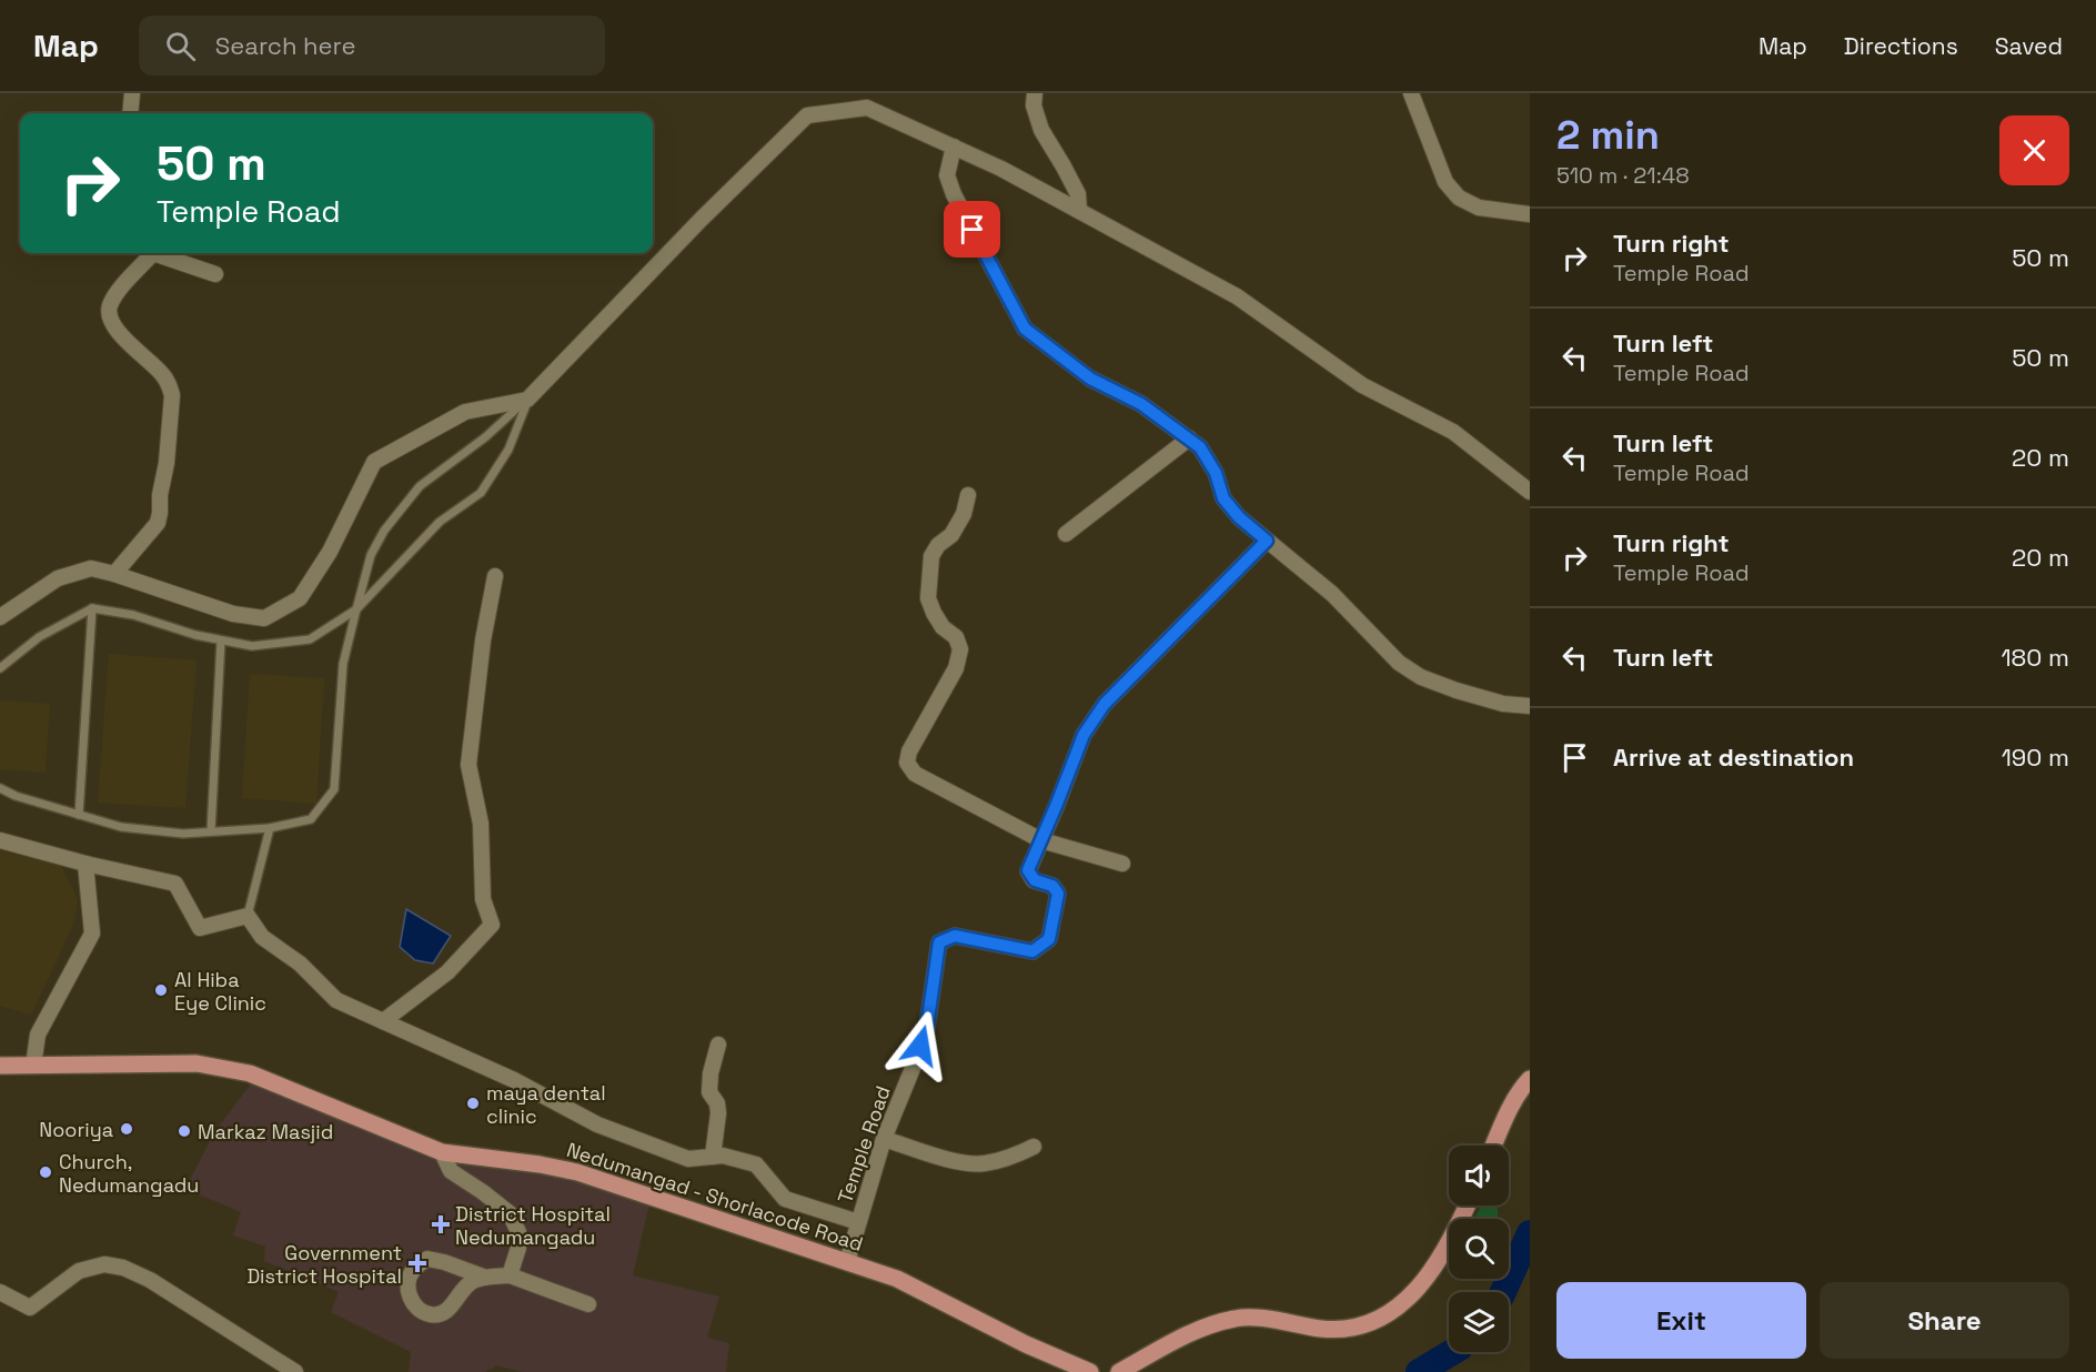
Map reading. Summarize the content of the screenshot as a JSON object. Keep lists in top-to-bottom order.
{
  "streets": {
    "main road": ["Nedumangad - Shorlacode Road"],
    "street": ["Temple Road"]
  },
  "crossings": [
    ["Temple Road", "Nedumangad - Shorlacode Road"]
  ],
  "places": {
    "other": [
      "Al Hiba Eye Clinic",
      "maya dental clinic",
      "Nooriya",
      "Markaz Masjid",
      "Church, Nedumangadu"
    ],
    "health": ["District Hospital Nedumangadu", "Government District Hospital"]
  },
  "page": {
    "header": "Map",
    "search": "Search here",
    "nav": ["Map", "Directions", "Saved"],
    "heading": ["2 min", "510 m · 21:48"],
    "turn": ["50 m", "Temple Road"],
    "list": [
      {
        "name": "Turn right",
        "note": "Temple Road",
        "value": "50 m"
      },
      {
        "name": "Turn left",
        "note": "Temple Road",
        "value": "50 m"
      },
      {
        "name": "Turn left",
        "note": "Temple Road",
        "value": "20 m"
      },
      {
        "name": "Turn right",
        "note": "Temple Road",
        "value": "20 m"
      },
      {
        "name": "Turn left",
        "value": "180 m"
      },
      {
        "name": "Arrive at destination",
        "value": "190 m"
      }
    ],
    "buttons": ["Exit", "Share"]
  }
}
